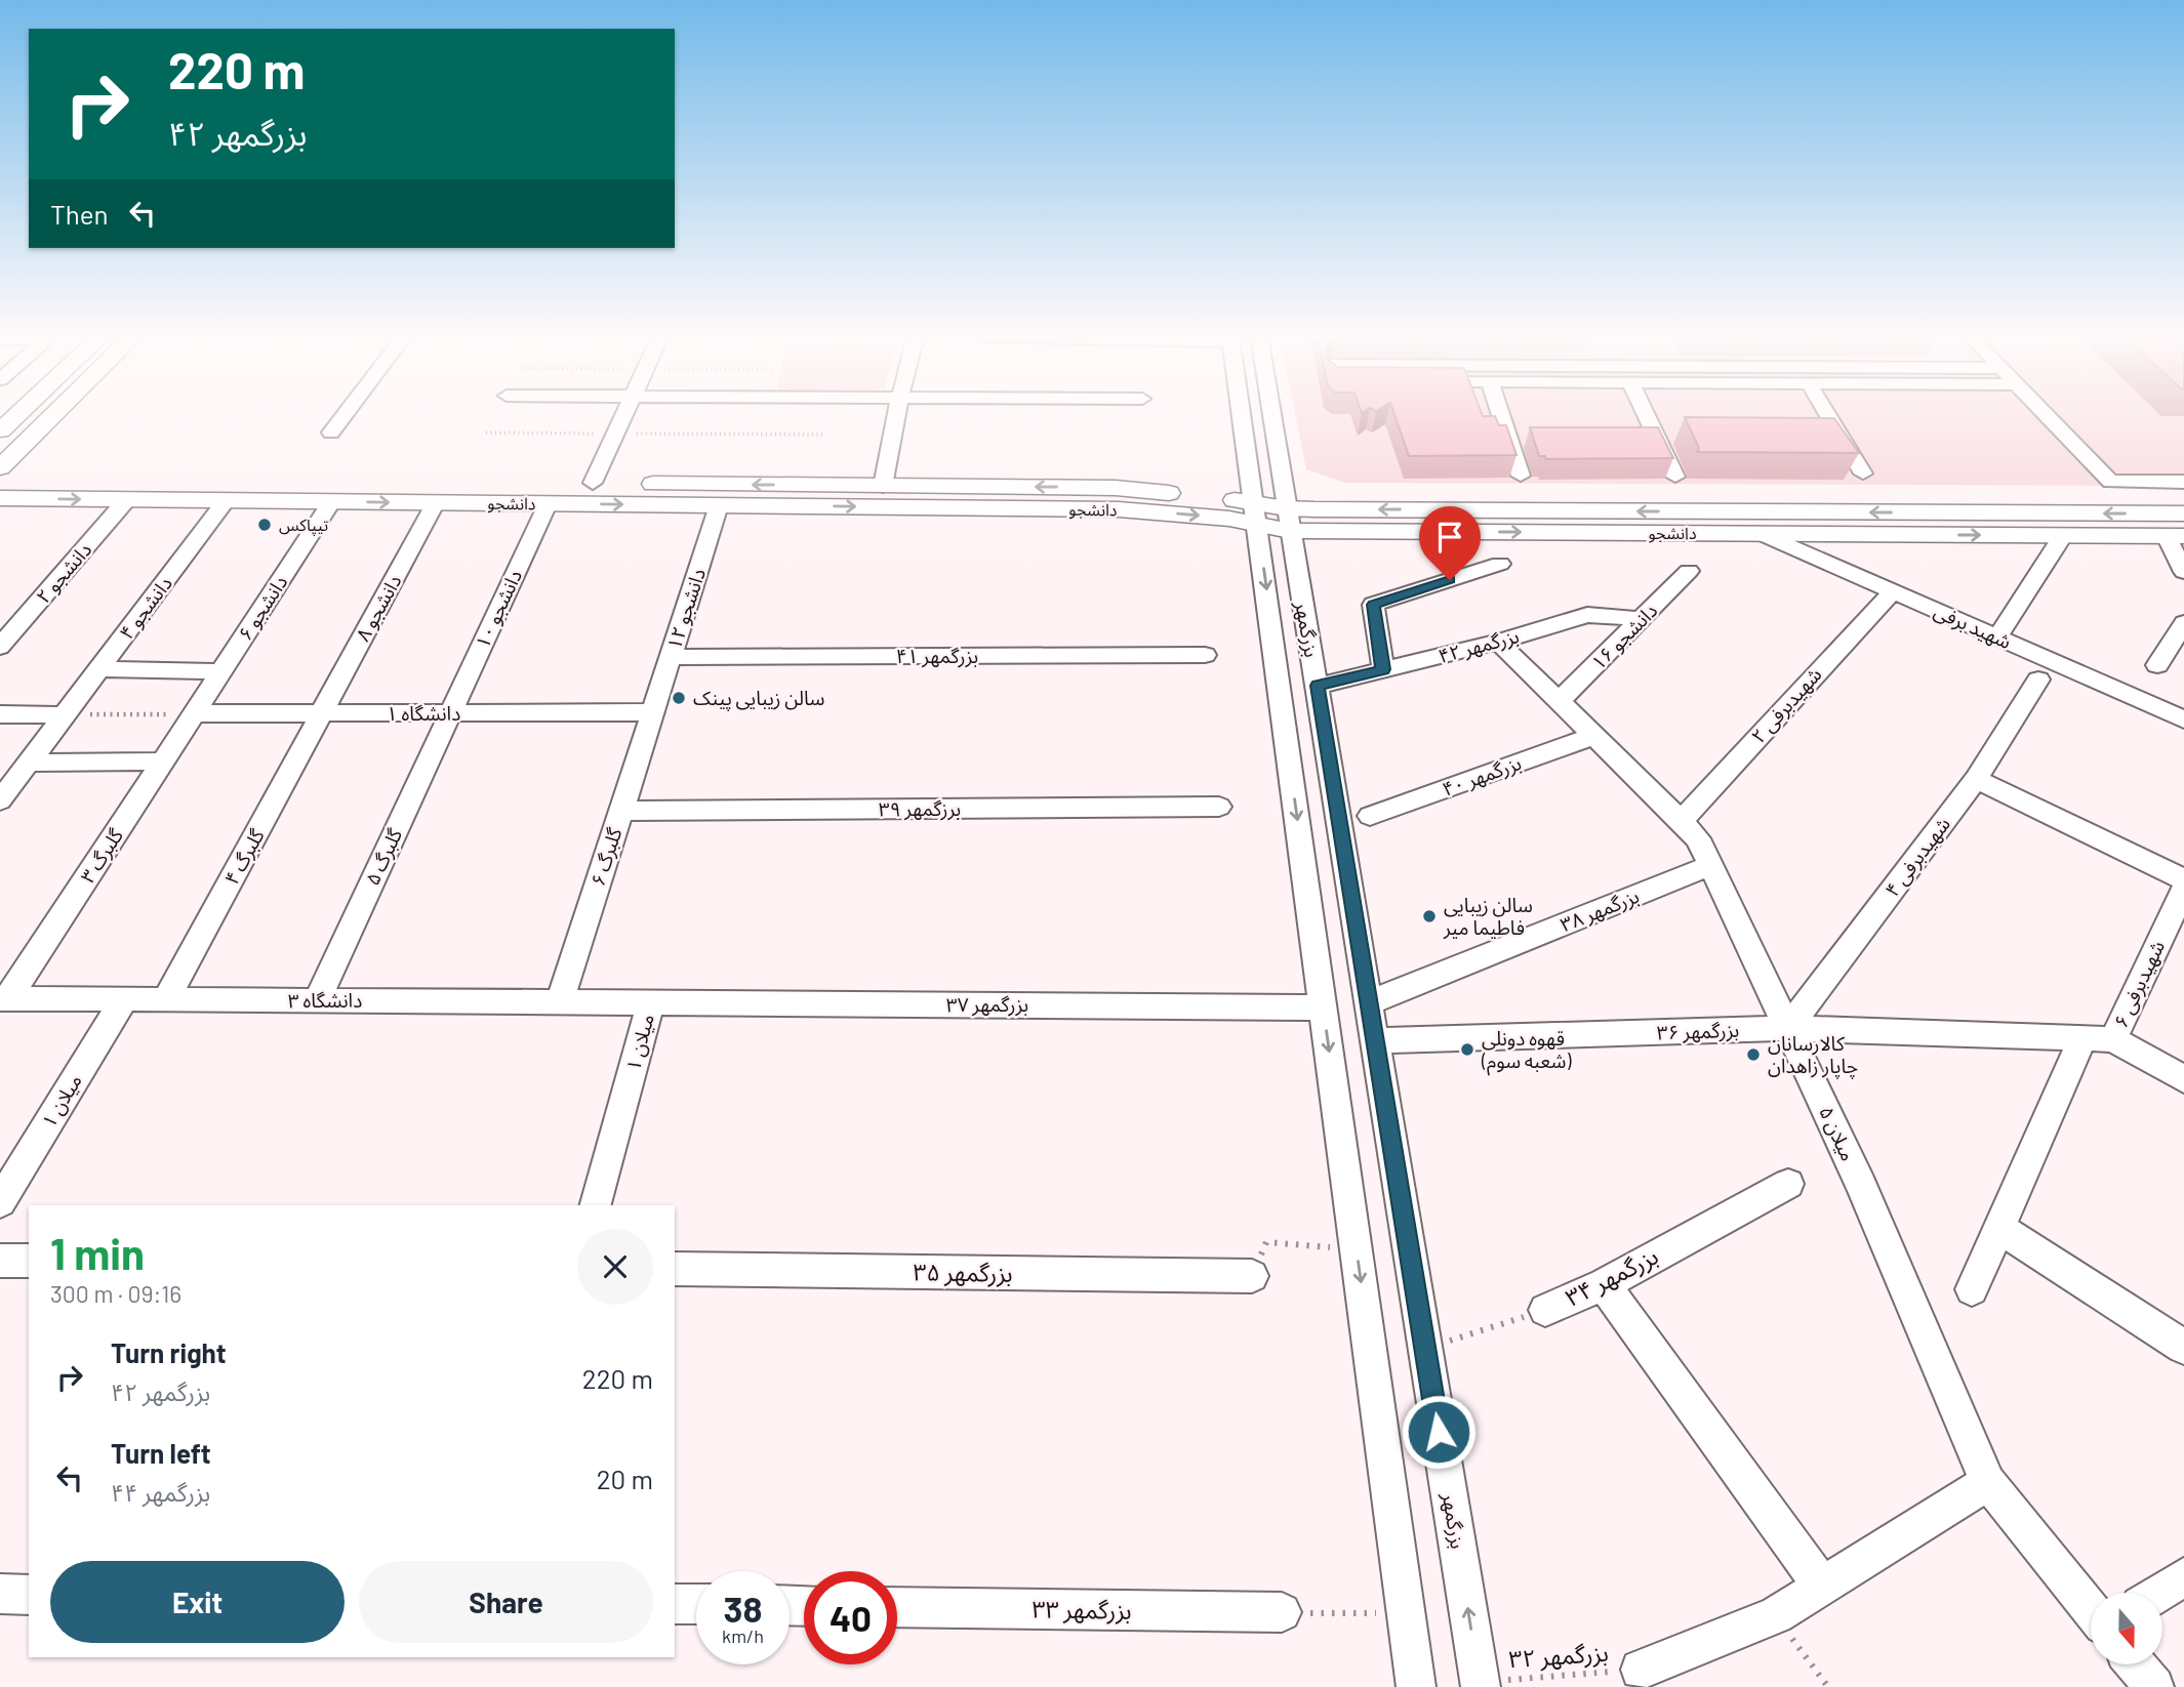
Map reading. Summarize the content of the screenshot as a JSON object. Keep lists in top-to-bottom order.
{
  "streets": {
    "main road": ["دانشجو"],
    "street": [
      "دانشجو ۲",
      "دانشجو ۴",
      "دانشجو ۶",
      "دانشجو ۸",
      "دانشجو ۱۰",
      "دانشجو ۱۲",
      "شهید برفی",
      "بزرگمهر",
      "دانشجو ۱۶",
      "بزرگمهر ۴۲",
      "بزرگمهر ۴۱",
      "شهیدبرفی ۲",
      "دانشگاه ۱",
      "بزرگمهر ۴۰",
      "برزگمهر ۳۹",
      "گلبرگ ۳",
      "گلبرگ ۴",
      "گلبرگ ۵",
      "گلبرگ ۶",
      "شهیدبرفی ۴",
      "بزرگمهر ۳۸",
      "شهیدبرفی ۶",
      "دانشگاه ۳",
      "بزرگمهر ۳۷",
      "بزرگمهر ۳۶",
      "میلان ۱",
      "میلان ۵",
      "بزرگمهر ۳۵",
      "بزرگمهر ۳۴",
      "بزرگمهر ۳۳"
    ],
    "path": ["بزرگمهر ۳۲"]
  },
  "crossings": [
    ["دانشجو", "دانشجو ۲"],
    ["دانشجو", "دانشجو ۴"],
    ["دانشجو", "دانشجو ۶"],
    ["دانشجو", "دانشجو ۸"],
    ["دانشجو", "دانشجو ۱۰"],
    ["دانشجو", "دانشجو ۱۲"],
    ["دانشجو", "شهید برفی"],
    ["دانشجو", "بزرگمهر"],
    ["دانشجو ۶", "دانشگاه ۱"],
    ["دانشجو ۶", "گلبرگ ۳"],
    ["دانشجو ۸", "دانشگاه ۱"],
    ["دانشجو ۸", "گلبرگ ۴"],
    ["دانشجو ۱۰", "دانشگاه ۱"],
    ["دانشجو ۱۰", "گلبرگ ۵"],
    ["دانشجو ۱۲", "بزرگمهر ۴۱"],
    ["دانشجو ۱۲", "دانشگاه ۱"],
    ["دانشجو ۱۲", "گلبرگ ۶"],
    ["شهید برفی", "شهیدبرفی ۲"],
    ["بزرگمهر", "بزرگمهر ۴۲"],
    ["بزرگمهر", "بزرگمهر ۳۸"],
    ["بزرگمهر", "بزرگمهر ۳۷"],
    ["بزرگمهر", "بزرگمهر ۳۶"],
    ["بزرگمهر", "بزرگمهر ۳۴"],
    ["بزرگمهر", "بزرگمهر ۳۲"],
    ["دانشجو ۱۶", "بزرگمهر ۴۲"],
    ["دانشجو ۱۶", "میلان ۵"],
    ["بزرگمهر ۴۲", "میلان ۵"],
    ["شهیدبرفی ۲", "میلان ۵"],
    ["دانشگاه ۱", "گلبرگ ۳"],
    ["دانشگاه ۱", "گلبرگ ۴"],
    ["دانشگاه ۱", "گلبرگ ۵"],
    ["دانشگاه ۱", "گلبرگ ۶"],
    ["بزرگمهر ۴۰", "میلان ۵"],
    ["برزگمهر ۳۹", "گلبرگ ۶"],
    ["گلبرگ ۳", "دانشگاه ۳"],
    ["گلبرگ ۴", "دانشگاه ۳"],
    ["گلبرگ ۵", "دانشگاه ۳"],
    ["گلبرگ ۶", "دانشگاه ۳"],
    ["شهیدبرفی ۴", "بزرگمهر ۳۶"],
    ["شهیدبرفی ۴", "میلان ۵"],
    ["بزرگمهر ۳۸", "میلان ۵"],
    ["شهیدبرفی ۶", "بزرگمهر ۳۶"],
    ["دانشگاه ۳", "بزرگمهر ۳۷"],
    ["دانشگاه ۳", "میلان ۱"],
    ["بزرگمهر ۳۷", "میلان ۱"],
    ["بزرگمهر ۳۶", "میلان ۵"]
  ],
  "places": [
    "تیپاکس",
    "سالن زیبایی پینک",
    "سالن زیبایی فاطیما میر",
    "قهوه دونلی (شعبه سوم)",
    "کالارسانان چاپار زاهدان"
  ],
  "north": "bottom",
  "page": {
    "turn": ["220 m", "بزرگمهر ۴۲"],
    "then": "Then",
    "heading": ["1 min", "300 m · 09:16"],
    "list": [
      {
        "name": "Turn right",
        "note": "بزرگمهر ۴۲",
        "value": "220 m"
      },
      {
        "name": "Turn left",
        "note": "بزرگمهر ۴۴",
        "value": "20 m"
      }
    ],
    "buttons": ["Exit", "Share"],
    "speed": "38 km/h",
    "limit": "40"
  }
}
